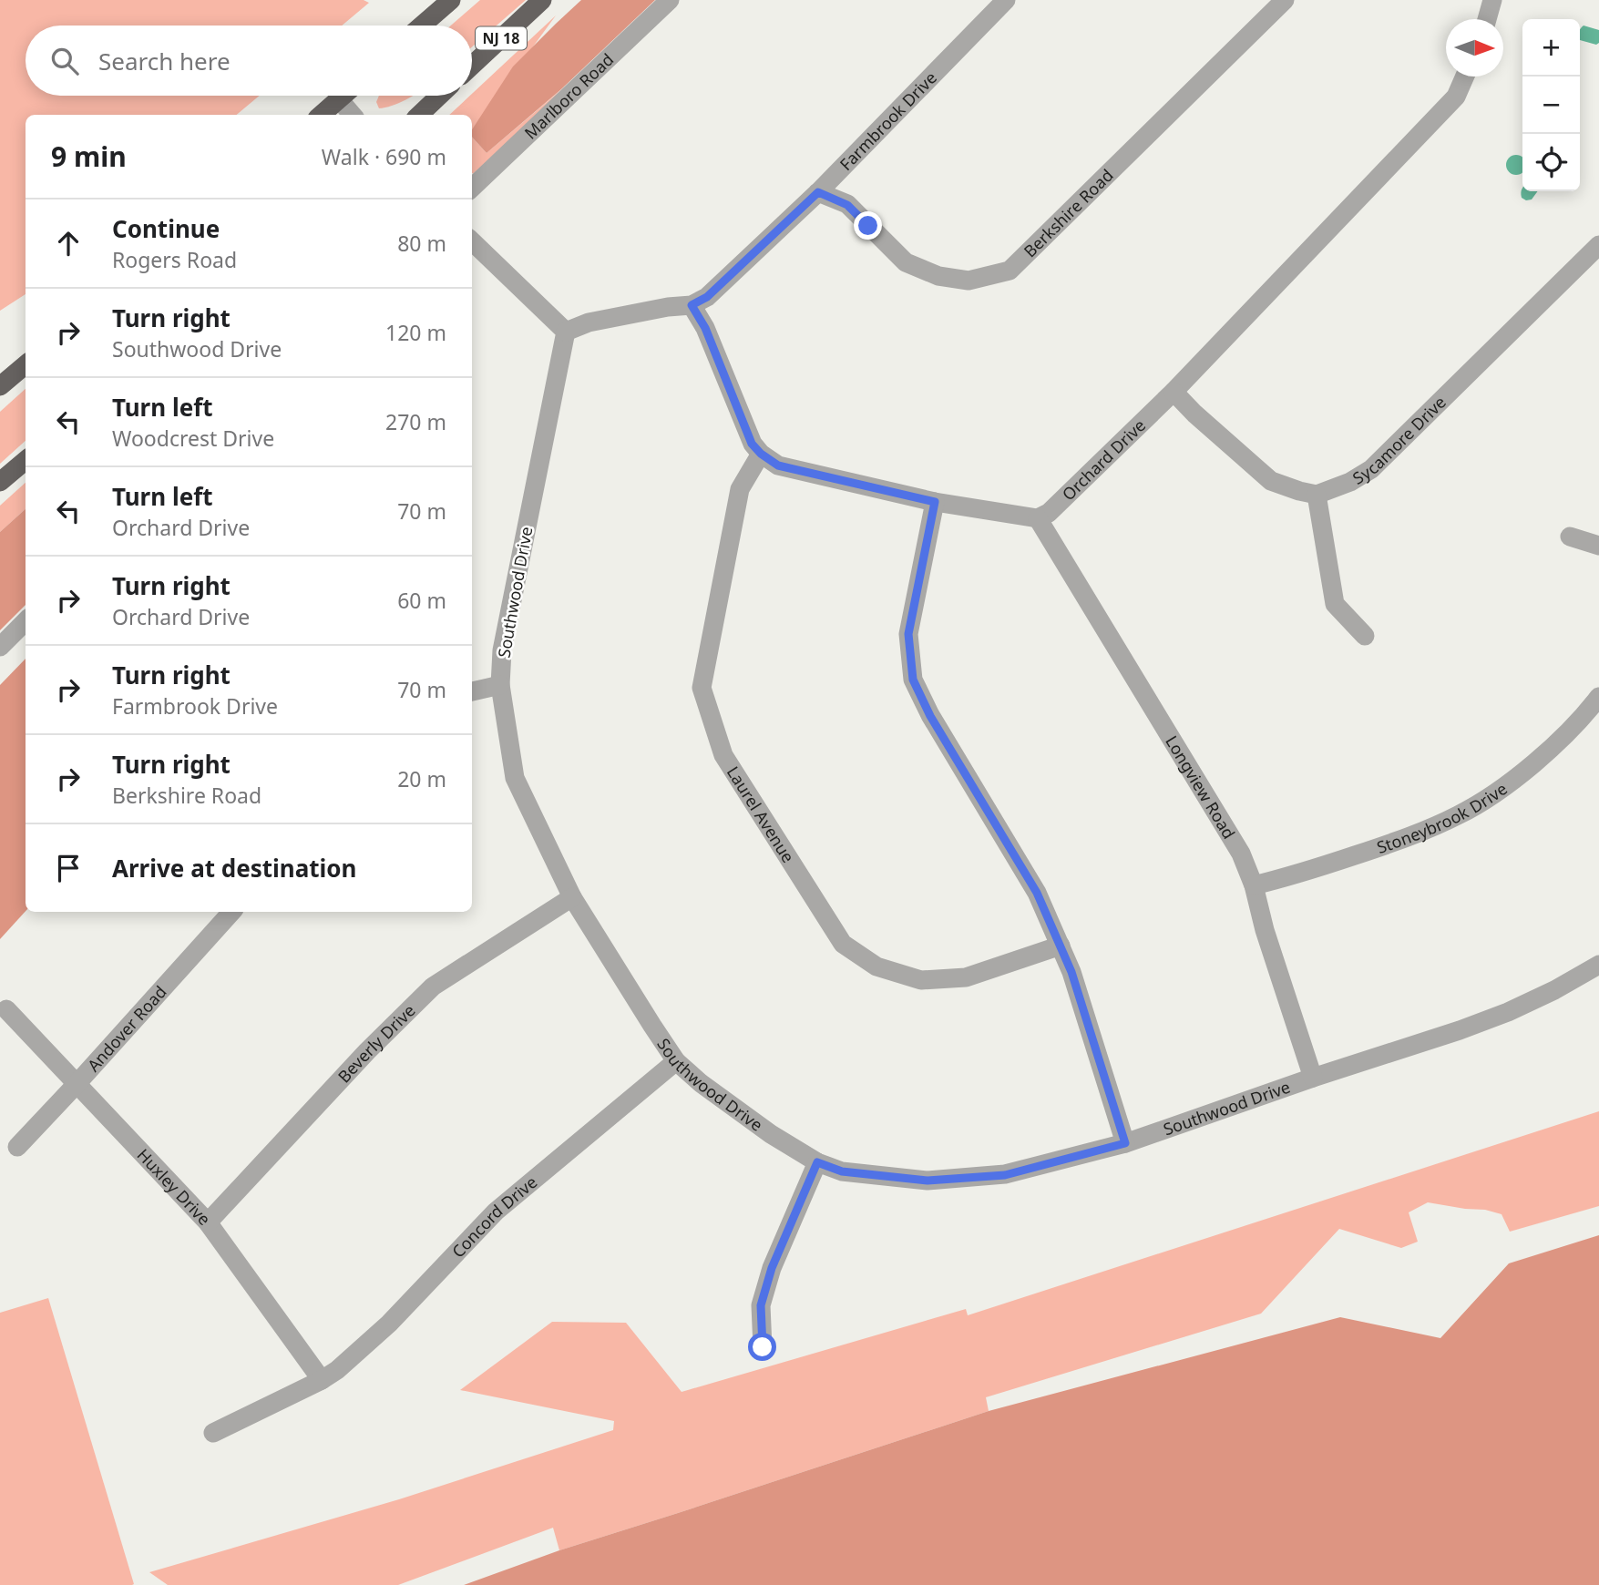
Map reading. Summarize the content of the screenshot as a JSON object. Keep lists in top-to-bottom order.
{
  "streets": {
    "highway": ["NJ 18"],
    "street": [
      "Marlboro Road",
      "Farmbrook Drive",
      "Berkshire Road",
      "Sycamore Drive",
      "Orchard Drive",
      "Southwood Drive",
      "Longview Road",
      "Laurel Avenue",
      "Stoneybrook Drive",
      "Andover Road",
      "Beverly Drive",
      "Huxley Drive",
      "Concord Drive"
    ]
  },
  "crossings": [
    ["Farmbrook Drive", "Berkshire Road"],
    ["Farmbrook Drive", "Southwood Drive"],
    ["Orchard Drive", "Longview Road"],
    ["Southwood Drive", "Longview Road"],
    ["Southwood Drive", "Beverly Drive"],
    ["Southwood Drive", "Concord Drive"],
    ["Longview Road", "Stoneybrook Drive"],
    ["Andover Road", "Huxley Drive"],
    ["Beverly Drive", "Huxley Drive"],
    ["Huxley Drive", "Concord Drive"]
  ],
  "north": "right",
  "page": {
    "map_buttons": ["+", "−"],
    "search": "Search here",
    "heading": ["9 min", "Walk · 690 m"],
    "list": [
      ["Continue", "Rogers Road", "80 m"],
      ["Turn right", "Southwood Drive", "120 m"],
      ["Turn left", "Woodcrest Drive", "270 m"],
      ["Turn left", "Orchard Drive", "70 m"],
      ["Turn right", "Orchard Drive", "60 m"],
      ["Turn right", "Farmbrook Drive", "70 m"],
      ["Turn right", "Berkshire Road", "20 m"],
      "Arrive at destination"
    ]
  }
}
